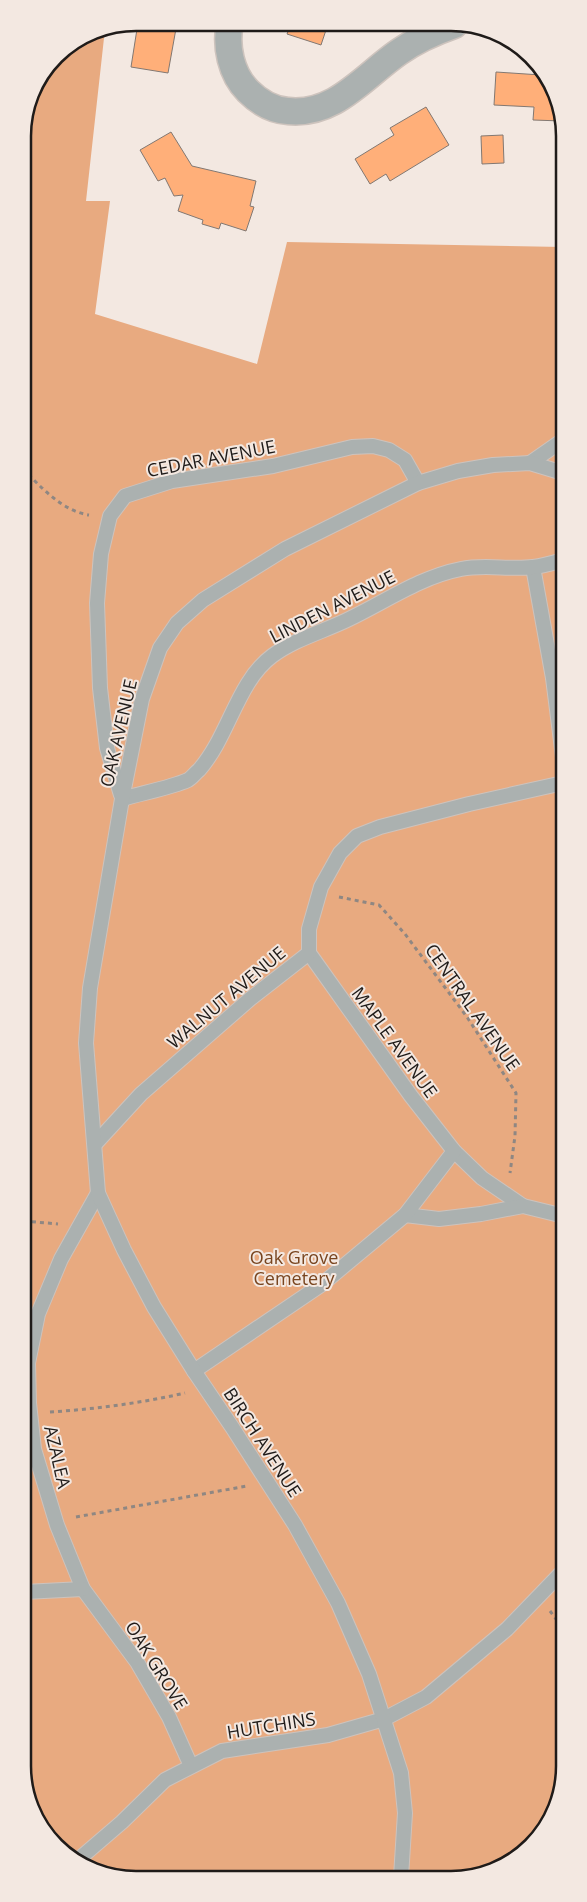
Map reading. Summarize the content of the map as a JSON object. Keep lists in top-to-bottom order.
{
  "streets": {
    "lane": [
      "CEDAR AVENUE",
      "LINDEN AVENUE",
      "OAK AVENUE",
      "WALNUT AVENUE",
      "MAPLE AVENUE",
      "BIRCH AVENUE",
      "AZALEA",
      "OAK GROVE",
      "HUTCHINS"
    ],
    "path": ["CENTRAL AVENUE"]
  },
  "crossings": [
    ["CEDAR AVENUE", "LINDEN AVENUE"],
    ["CEDAR AVENUE", "OAK AVENUE"],
    ["LINDEN AVENUE", "OAK AVENUE"],
    ["OAK AVENUE", "WALNUT AVENUE"],
    ["OAK AVENUE", "BIRCH AVENUE"],
    ["OAK AVENUE", "AZALEA"],
    ["WALNUT AVENUE", "CENTRAL AVENUE"],
    ["WALNUT AVENUE", "MAPLE AVENUE"],
    ["CENTRAL AVENUE", "MAPLE AVENUE"],
    ["BIRCH AVENUE", "AZALEA"],
    ["BIRCH AVENUE", "HUTCHINS"],
    ["AZALEA", "OAK GROVE"],
    ["OAK GROVE", "HUTCHINS"]
  ],
  "parks": ["Oak Grove Cemetery"]
}
